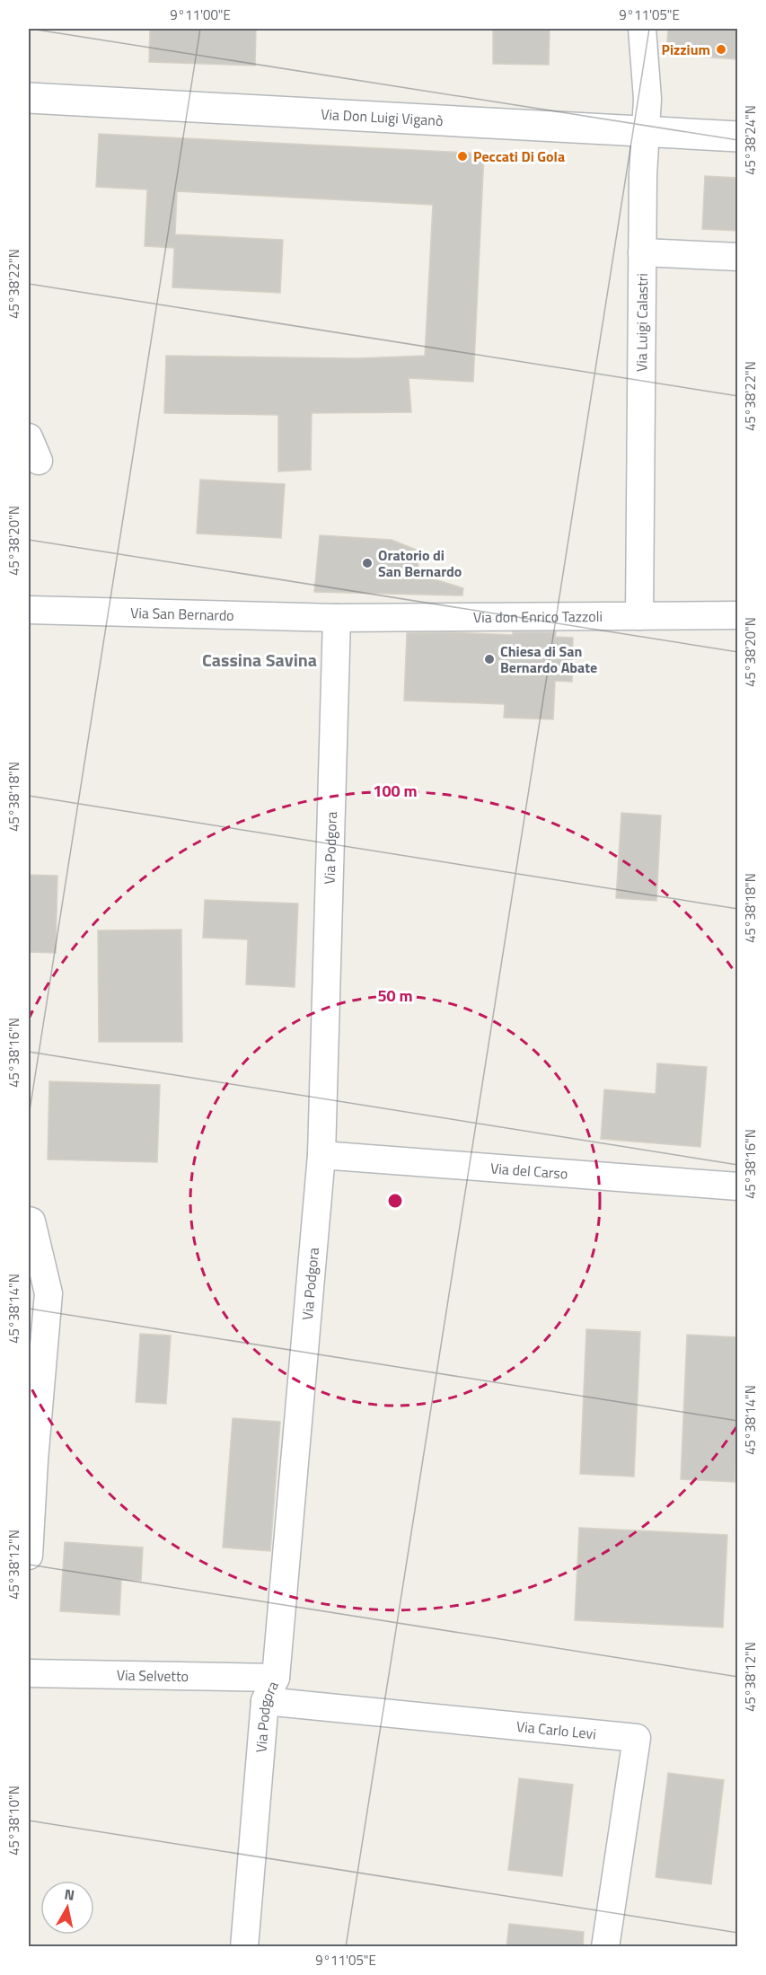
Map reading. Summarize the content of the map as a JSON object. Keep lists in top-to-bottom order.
{
  "streets": {
    "street": [
      "Via Don Luigi Viganò",
      "Via Luigi Calastri",
      "Via San Bernardo",
      "Via don Enrico Tazzoli",
      "Via Podgora",
      "Via del Carso",
      "Via Selvetto",
      "Via Carlo Levi"
    ]
  },
  "crossings": [
    ["Via Don Luigi Viganò", "Via Luigi Calastri"],
    ["Via Luigi Calastri", "Via don Enrico Tazzoli"],
    ["Via San Bernardo", "Via don Enrico Tazzoli"],
    ["Via San Bernardo", "Via Podgora"],
    ["Via don Enrico Tazzoli", "Via Podgora"],
    ["Via Podgora", "Via del Carso"],
    ["Via Podgora", "Via Selvetto"],
    ["Via Podgora", "Via Carlo Levi"],
    ["Via Selvetto", "Via Carlo Levi"]
  ],
  "districts": ["Cassina Savina"],
  "places": [
    "Pizzium",
    "Peccati Di Gola",
    "Oratorio di San Bernardo",
    "Chiesa di San Bernardo Abate"
  ],
  "north": "top",
  "coordinates": [
    "9°11'00\"E",
    "9°11'05\"E",
    "45°38'24\"N",
    "45°38'22\"N",
    "45°38'20\"N",
    "45°38'18\"N",
    "45°38'16\"N",
    "45°38'14\"N",
    "45°38'12\"N",
    "45°38'10\"N"
  ],
  "rings": ["100 m", "50 m"]
}
